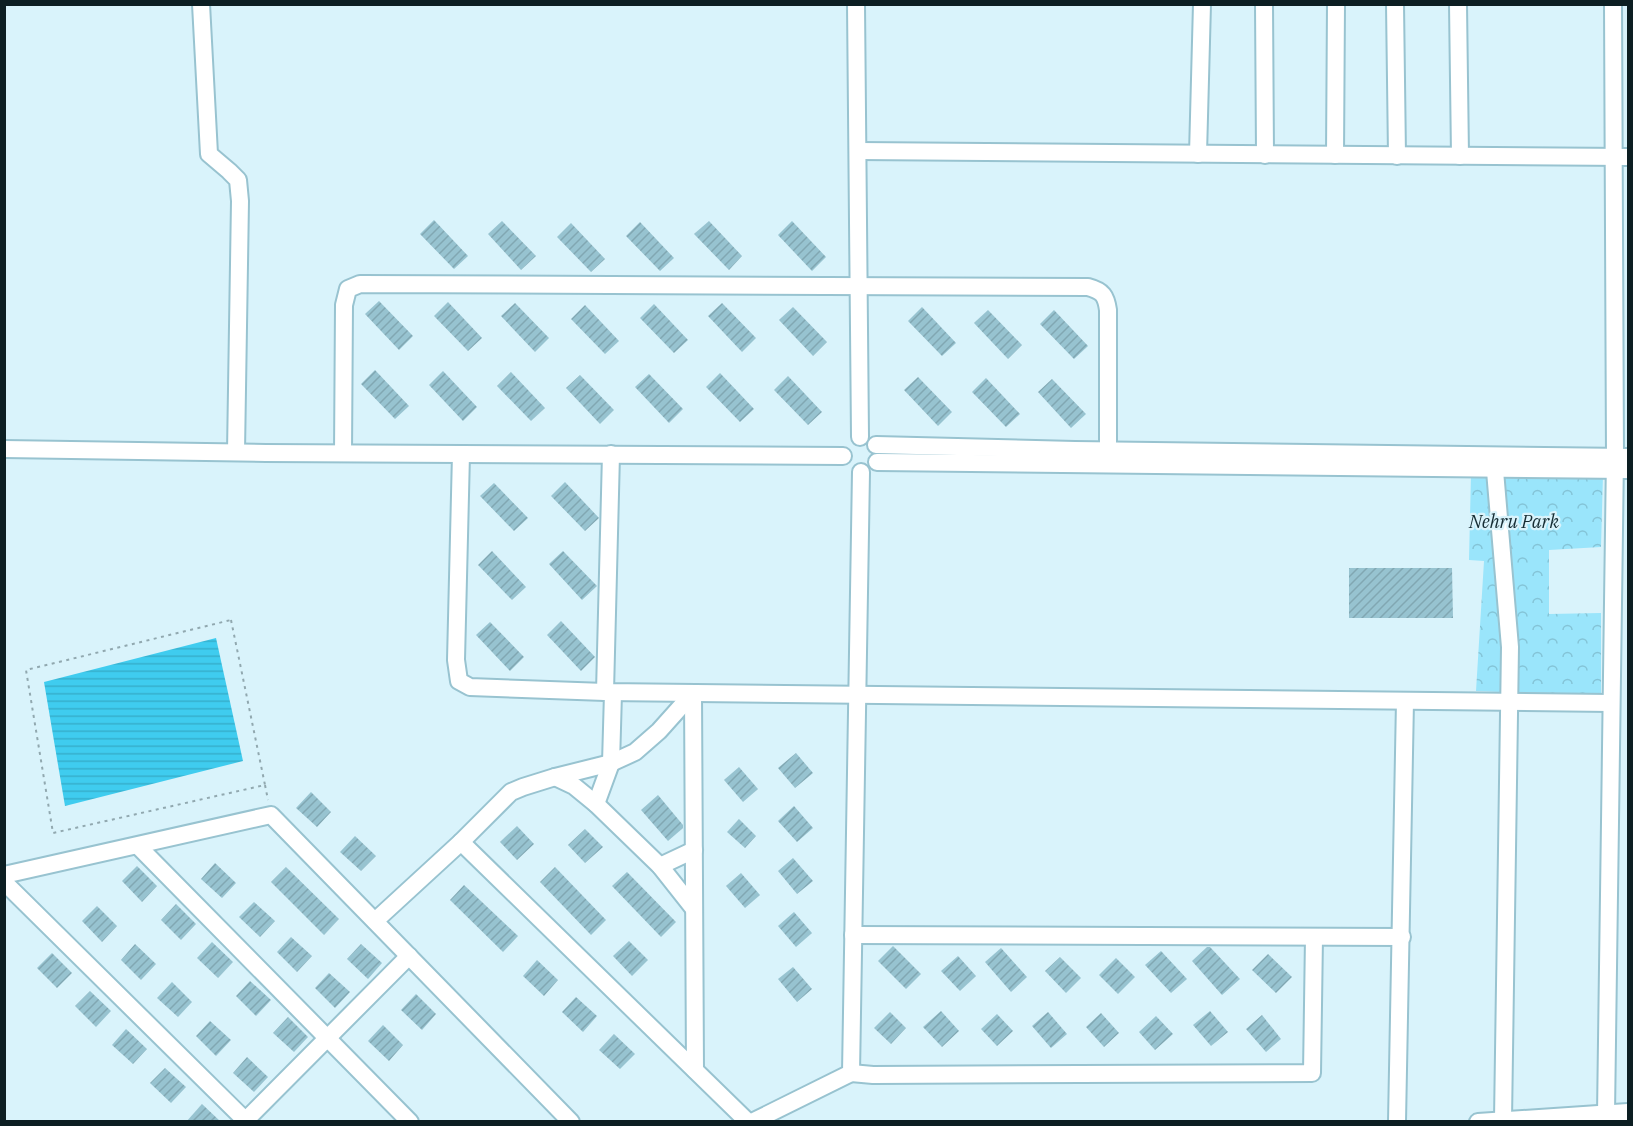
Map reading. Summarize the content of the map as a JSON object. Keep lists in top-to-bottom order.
{
  "parks": ["Nehru Park"]
}
